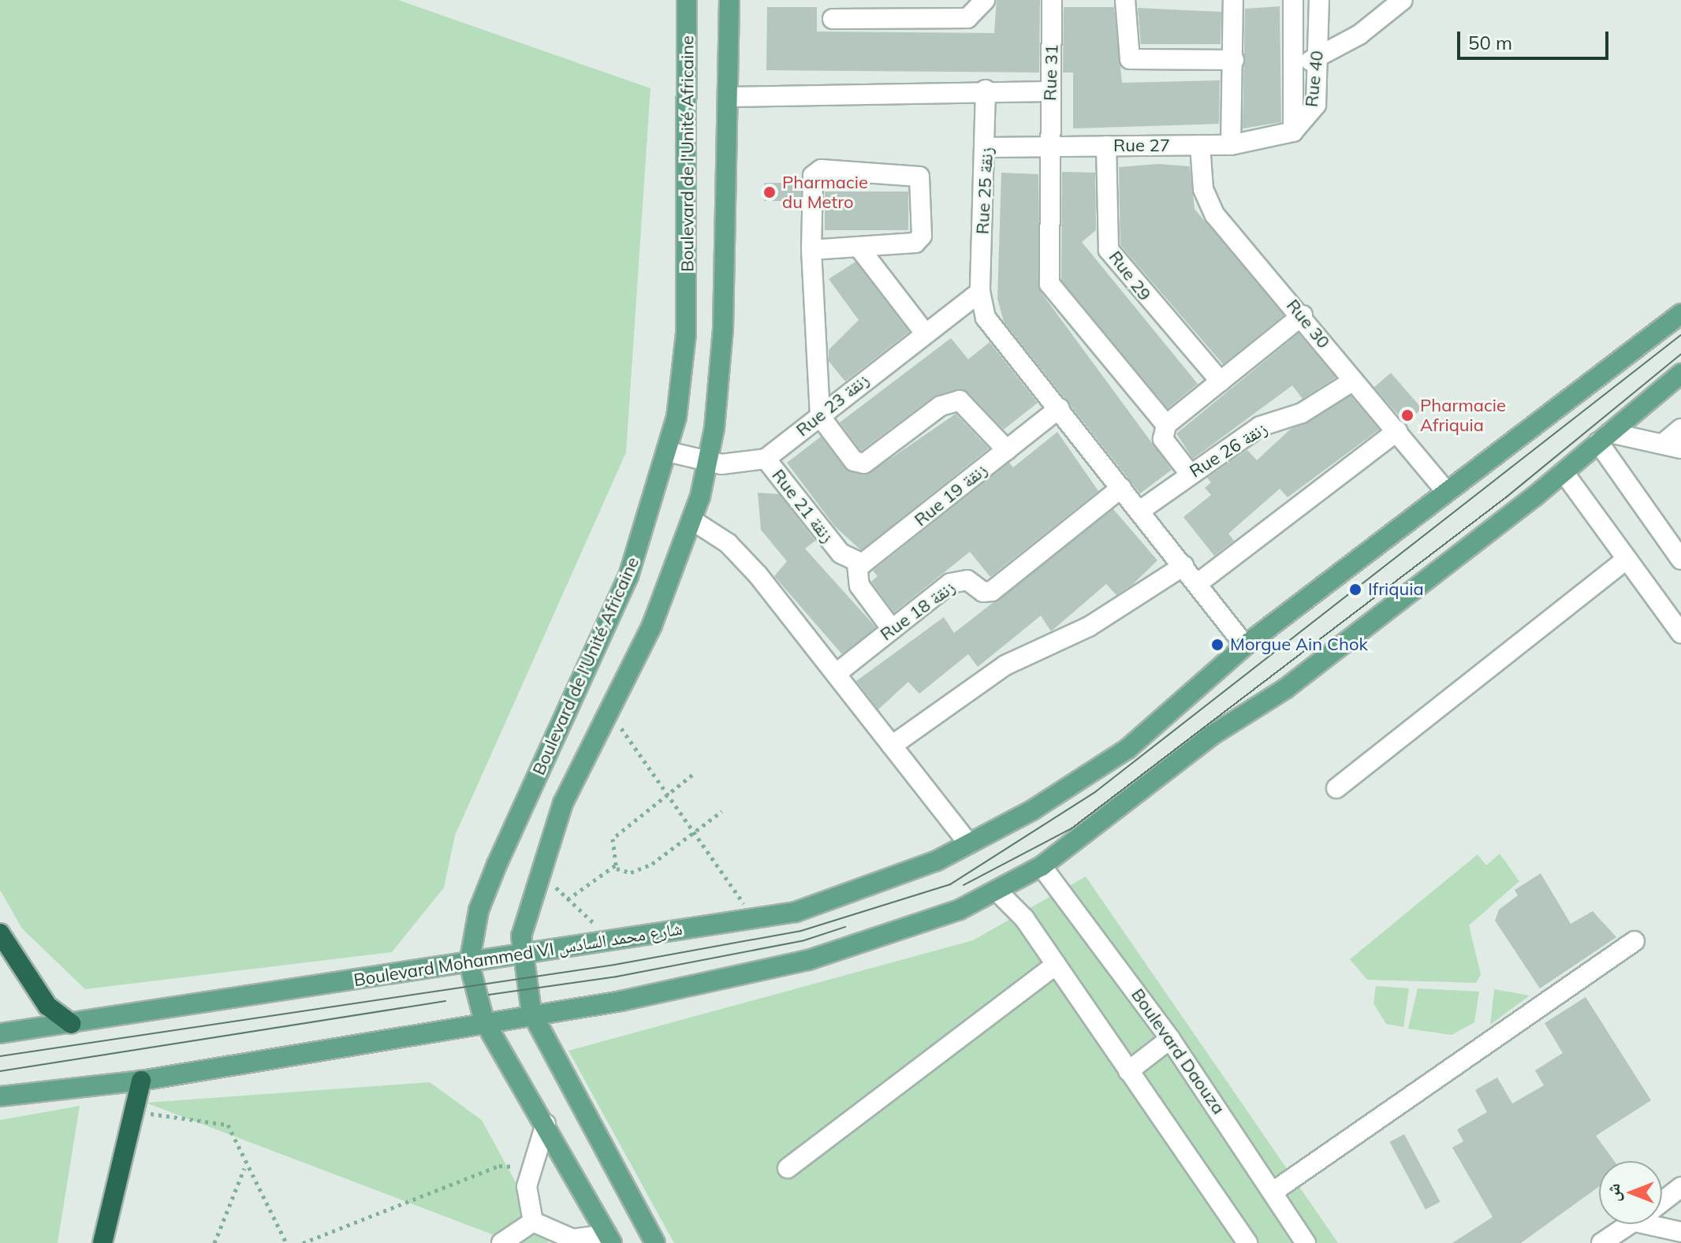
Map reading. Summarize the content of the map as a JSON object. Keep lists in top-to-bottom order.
{
  "streets": {
    "main road": ["Boulevard de l'Unité Africaine", "Boulevard Mohammed VI شارع محمد السادس"],
    "street": [
      "Rue 31",
      "Rue 40",
      "Rue 27",
      "Rue 25 زنقة",
      "Rue 29",
      "Rue 30",
      "Rue 23 زنقة",
      "Rue 26 زنقة",
      "Rue 19 زنقة",
      "Rue 21 زنقة",
      "Rue 18 زنقة",
      "Boulevard Daouza"
    ]
  },
  "crossings": [
    ["Rue 31", "Rue 27"],
    ["Rue 40", "Rue 27"],
    ["Rue 27", "Rue 25 زنقة"],
    ["Rue 27", "Rue 29"],
    ["Rue 27", "Rue 30"],
    ["Boulevard de l'Unité Africaine", "Boulevard Mohammed VI شارع محمد السادس"],
    ["Rue 25 زنقة", "Rue 23 زنقة"],
    ["Rue 30", "Rue 26 زنقة"],
    ["Rue 30", "Boulevard Mohammed VI شارع محمد السادس"],
    ["Rue 23 زنقة", "Rue 21 زنقة"],
    ["Rue 19 زنقة", "Rue 21 زنقة"]
  ],
  "places": [
    "Pharmacie du Metro",
    "Pharmacie Afriquia",
    "Ifriquia",
    "Morgue Ain Chok"
  ],
  "scale_bar": "50 m",
  "north": "left"
}
